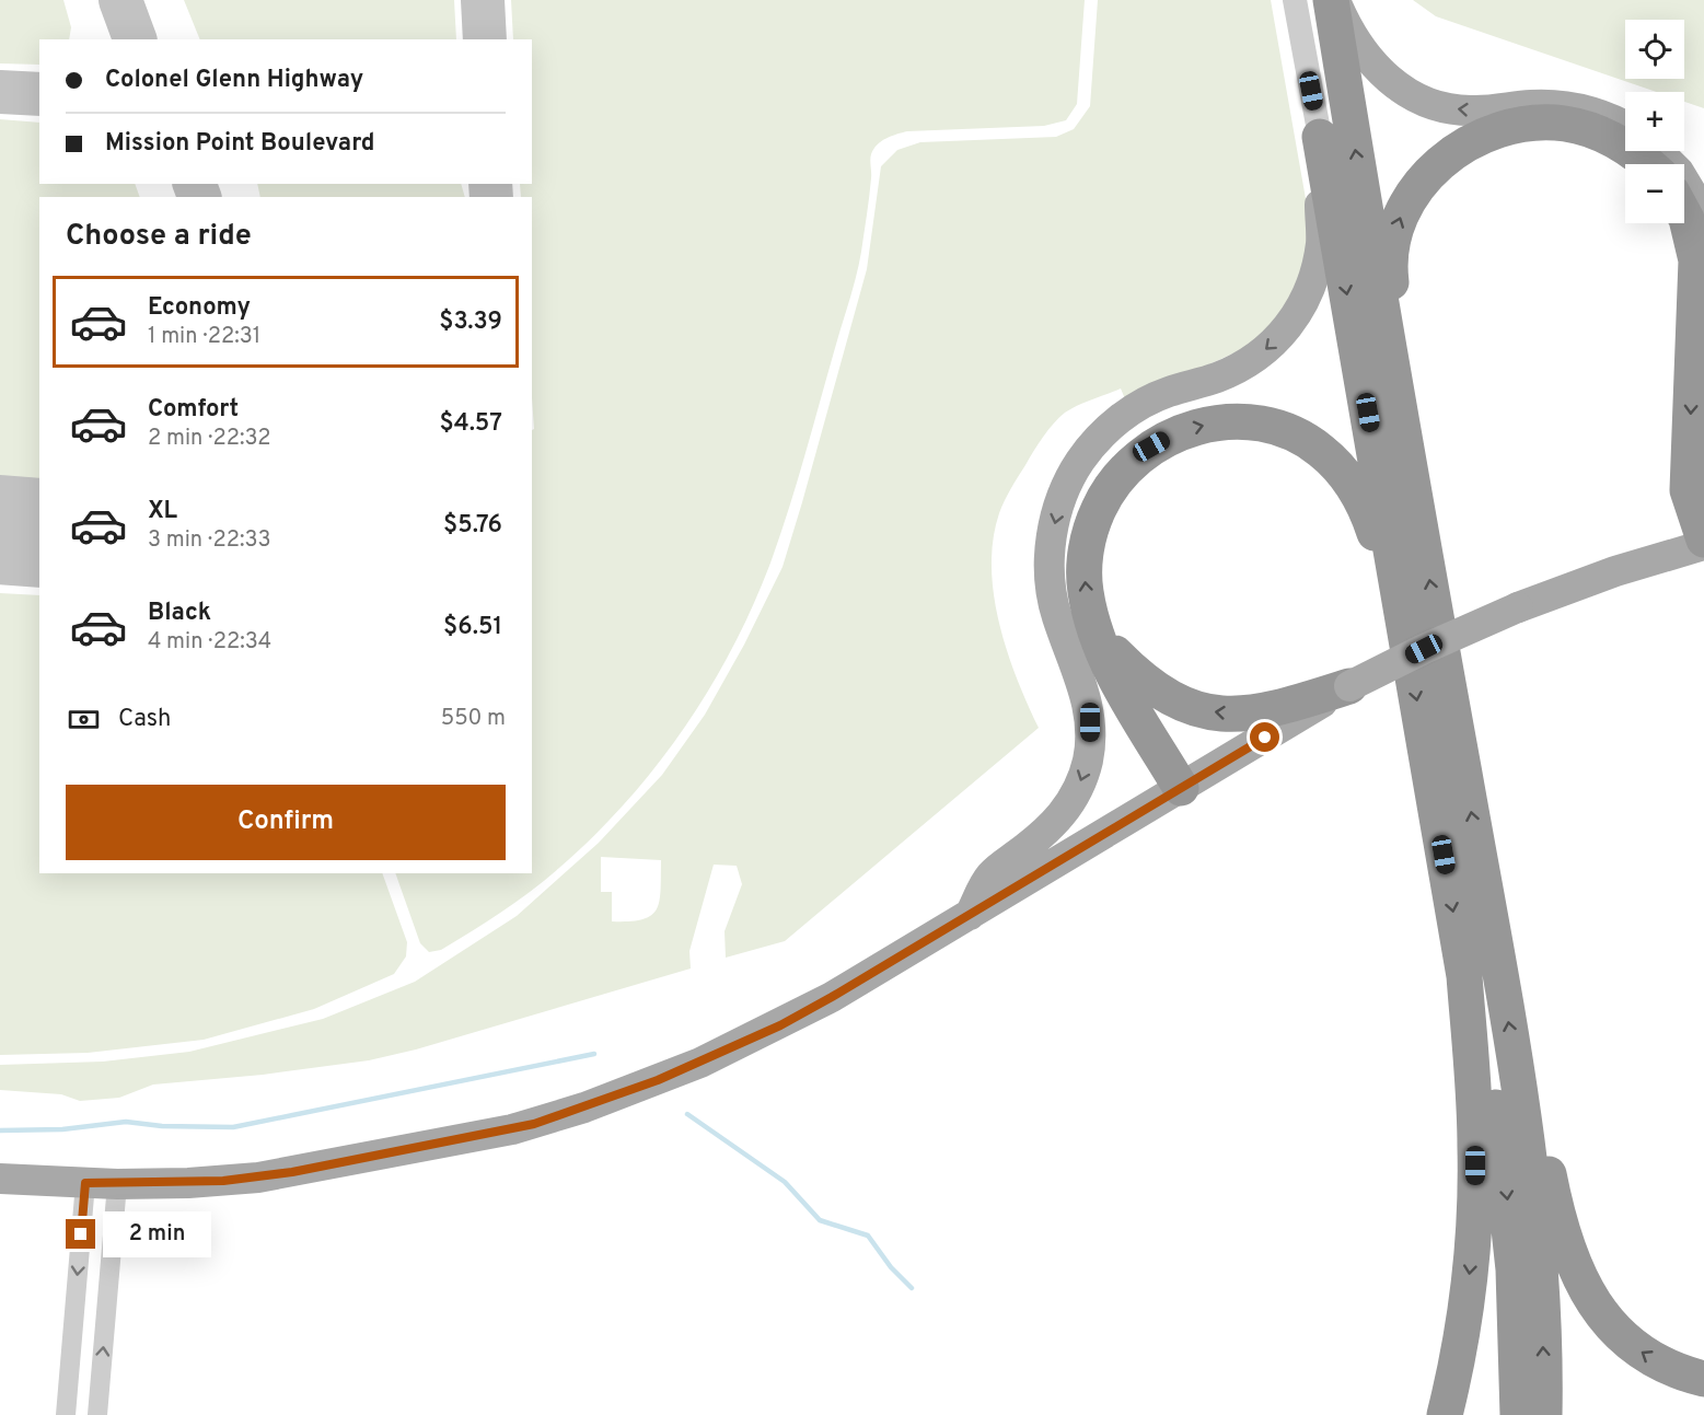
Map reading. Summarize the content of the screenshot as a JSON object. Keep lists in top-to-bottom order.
{
  "page": {
    "map_buttons": ["+", "−"],
    "banner": ["Colonel Glenn Highway", "Mission Point Boulevard"],
    "heading": "Choose a ride",
    "list": [
      {
        "name": "Economy",
        "note": "1 min · 22:31",
        "value": "$3.39"
      },
      {
        "name": "Comfort",
        "note": "2 min · 22:32",
        "value": "$4.57"
      },
      {
        "name": "XL",
        "note": "3 min · 22:33",
        "value": "$5.76"
      },
      {
        "name": "Black",
        "note": "4 min · 22:34",
        "value": "$6.51"
      }
    ],
    "pay": ["Cash", "550 m"],
    "buttons": "Confirm",
    "bubble": "2 min"
  }
}
